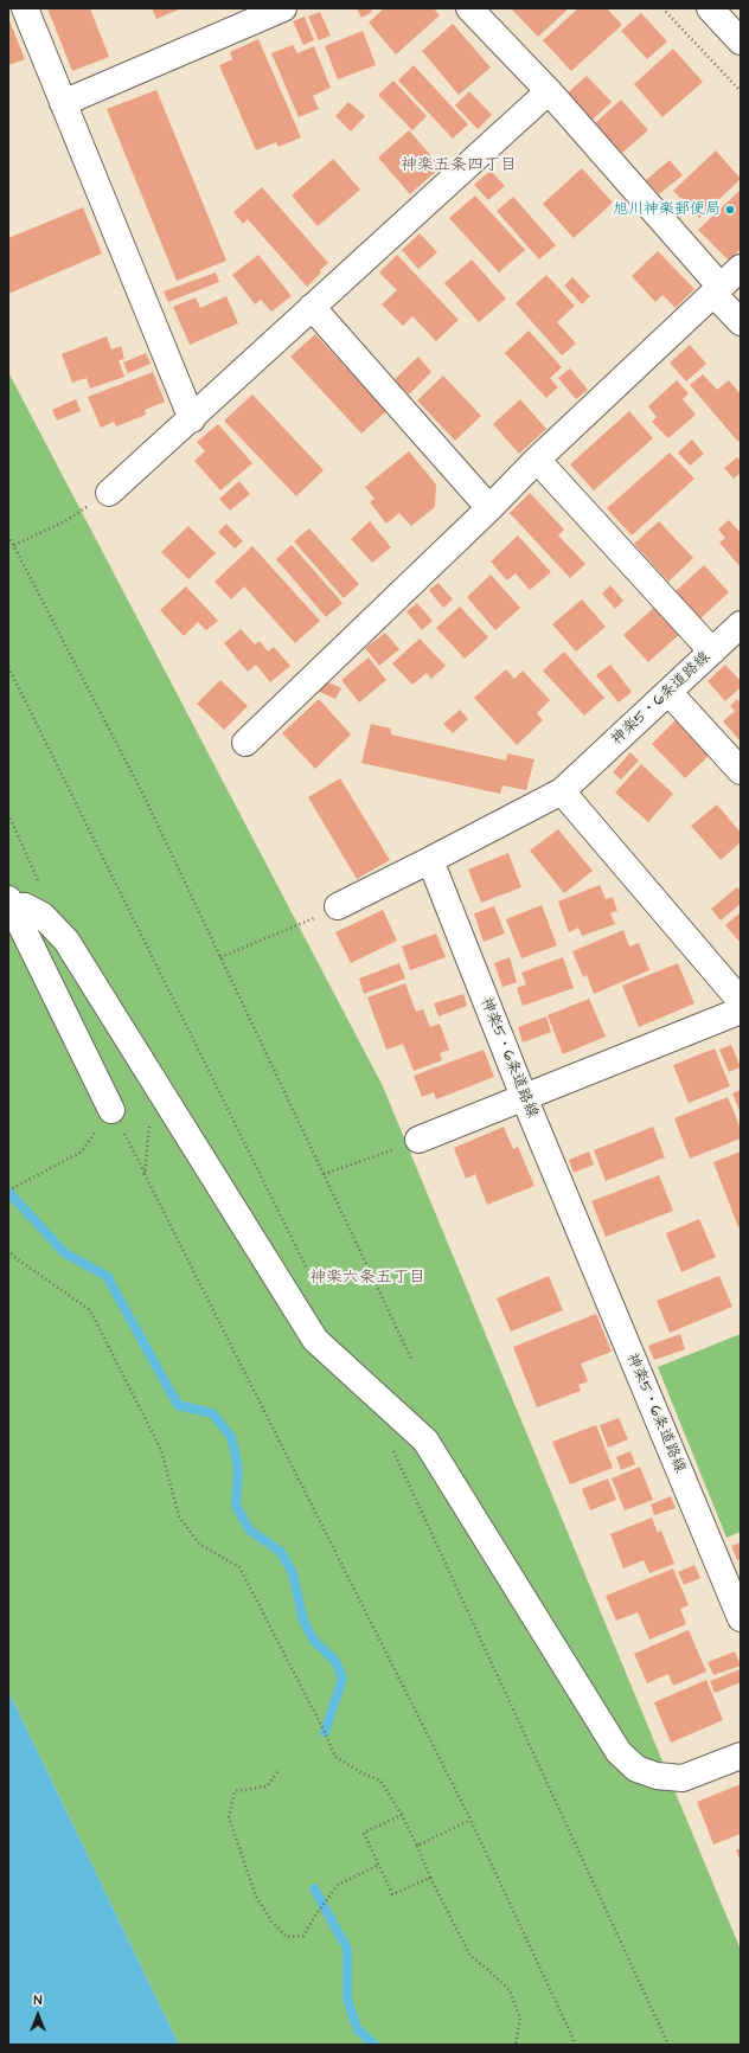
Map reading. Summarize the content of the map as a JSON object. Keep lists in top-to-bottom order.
{
  "streets": {
    "main road": ["神楽5・6条道路線"]
  },
  "districts": ["神楽五条四丁目", "神楽六条五丁目"],
  "places": ["旭川神楽郵便局"],
  "north": "top"
}
